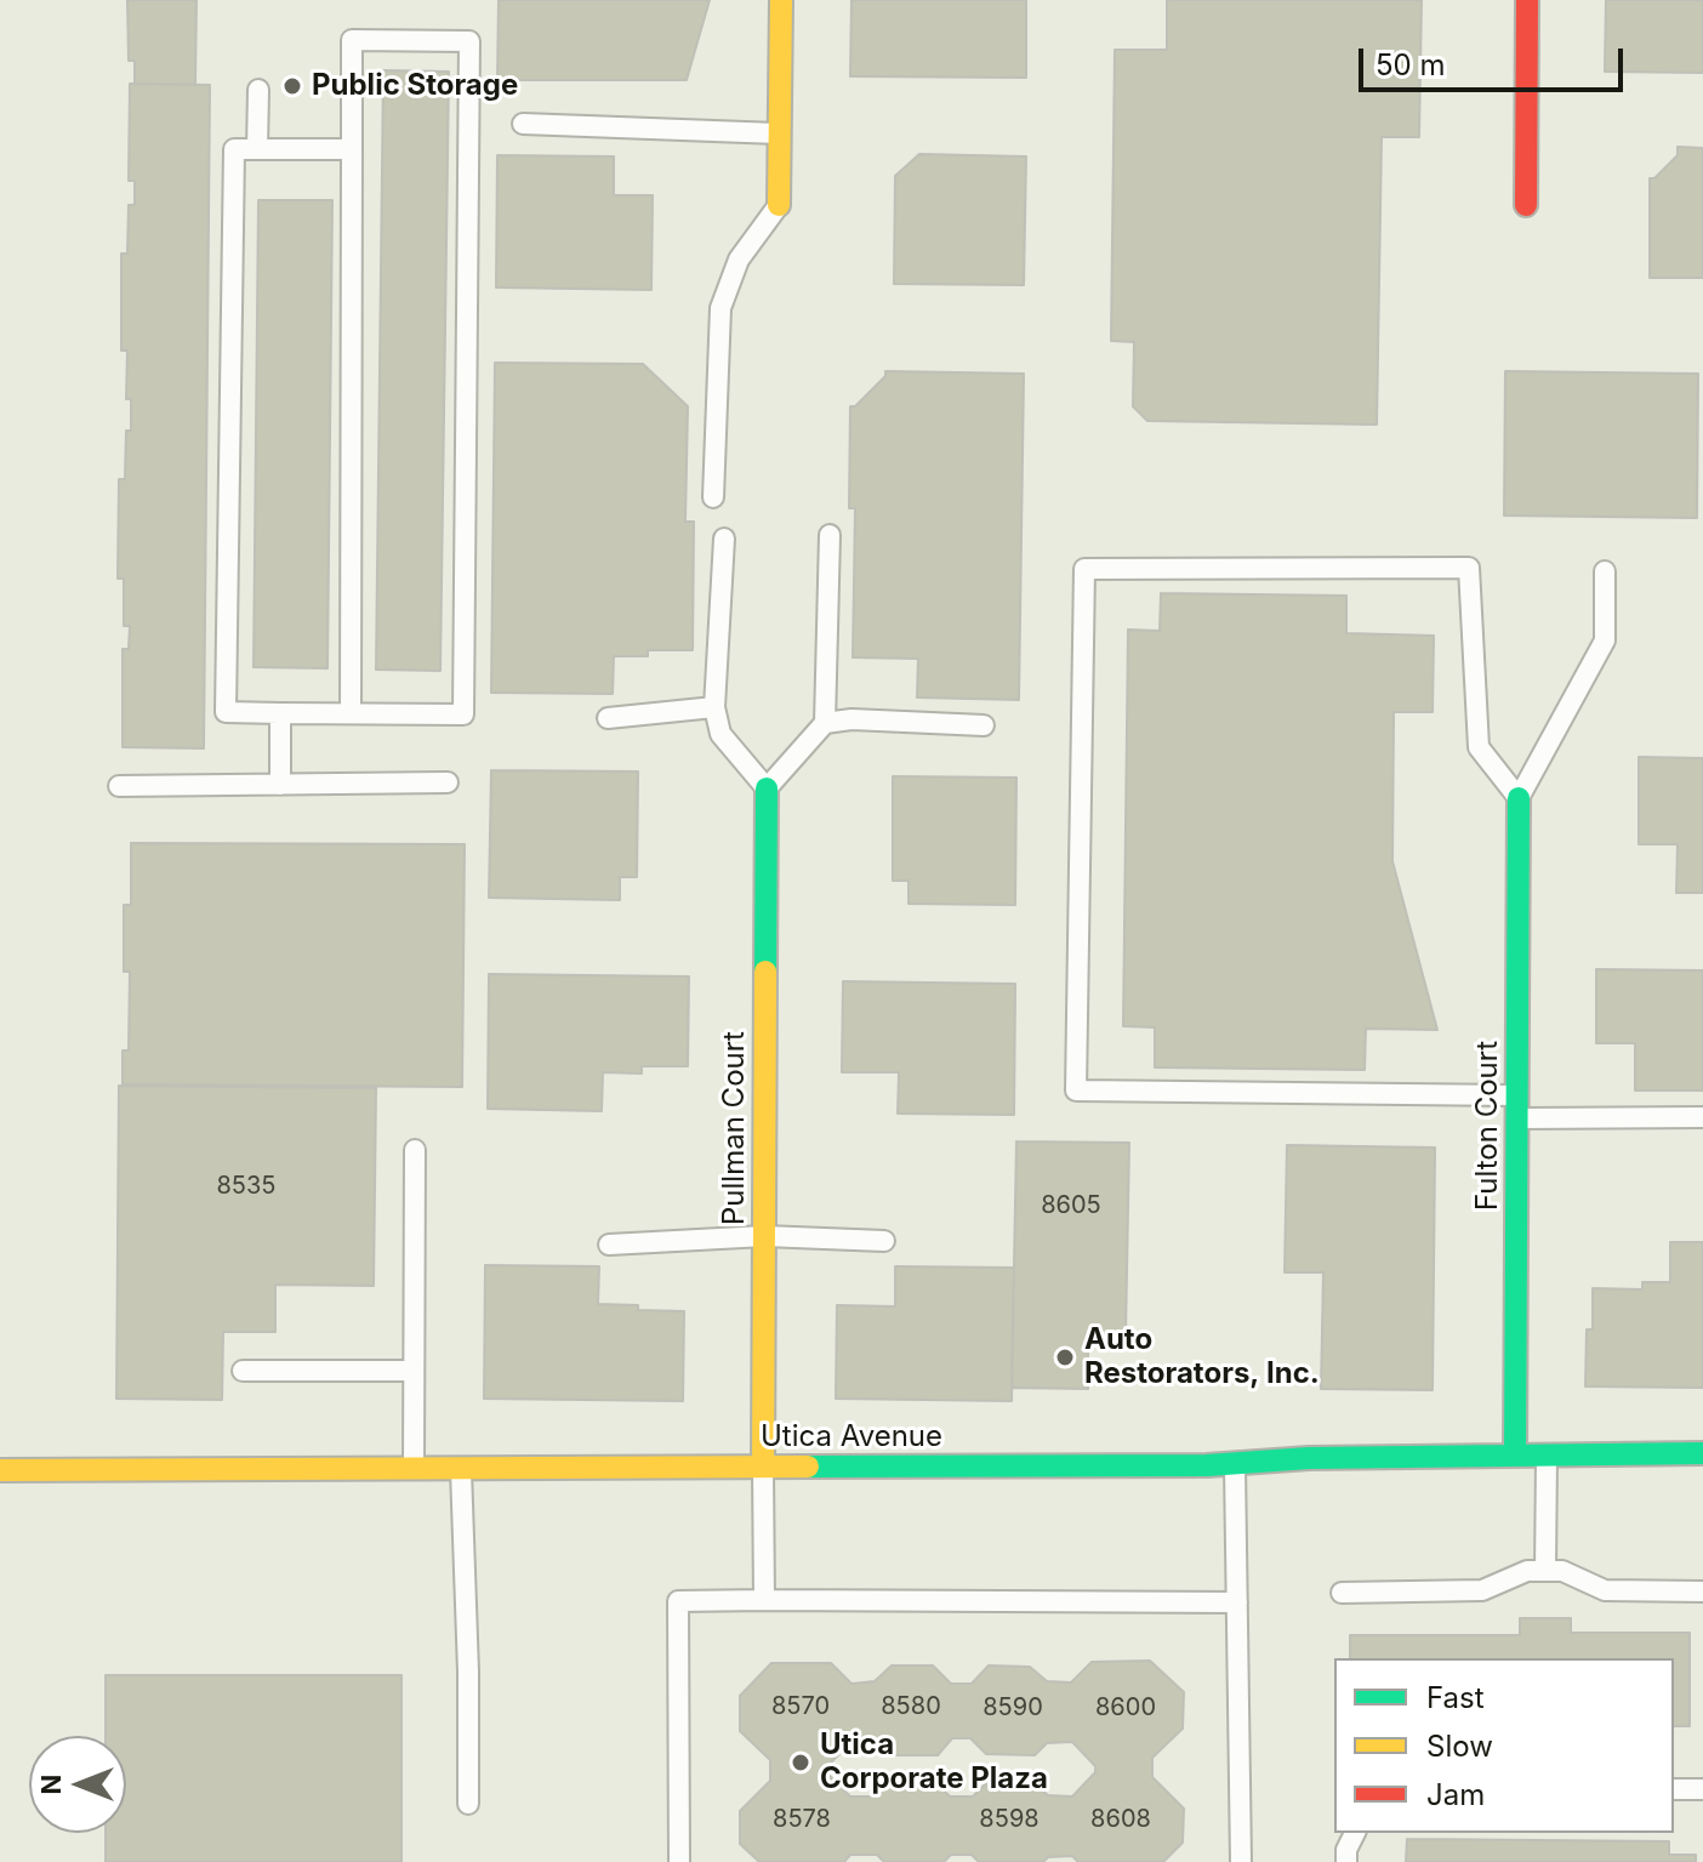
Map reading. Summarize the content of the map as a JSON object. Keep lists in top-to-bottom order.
{
  "streets": {
    "street": ["Fulton Court", "Pullman Court", "Utica Avenue"]
  },
  "crossings": [
    ["Fulton Court", "Utica Avenue"],
    ["Pullman Court", "Utica Avenue"]
  ],
  "places": ["Public Storage", "Auto Restorators, Inc.", "Utica Corporate Plaza"],
  "house_numbers": [
    "8535",
    "8605",
    "8570",
    "8580",
    "8590",
    "8600",
    "8578",
    "8598",
    "8608"
  ],
  "legend": ["Fast", "Slow", "Jam"],
  "scale_bar": "50 m",
  "north": "left"
}
